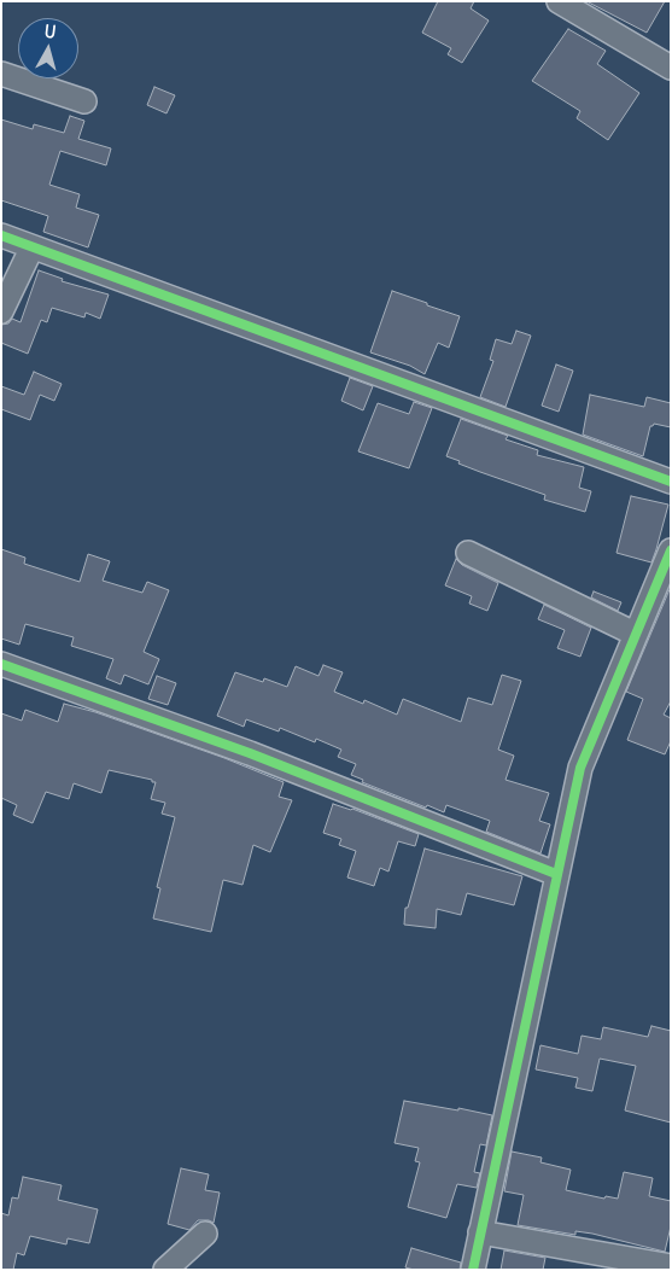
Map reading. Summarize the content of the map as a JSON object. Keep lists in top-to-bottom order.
{
  "north": "top"
}
